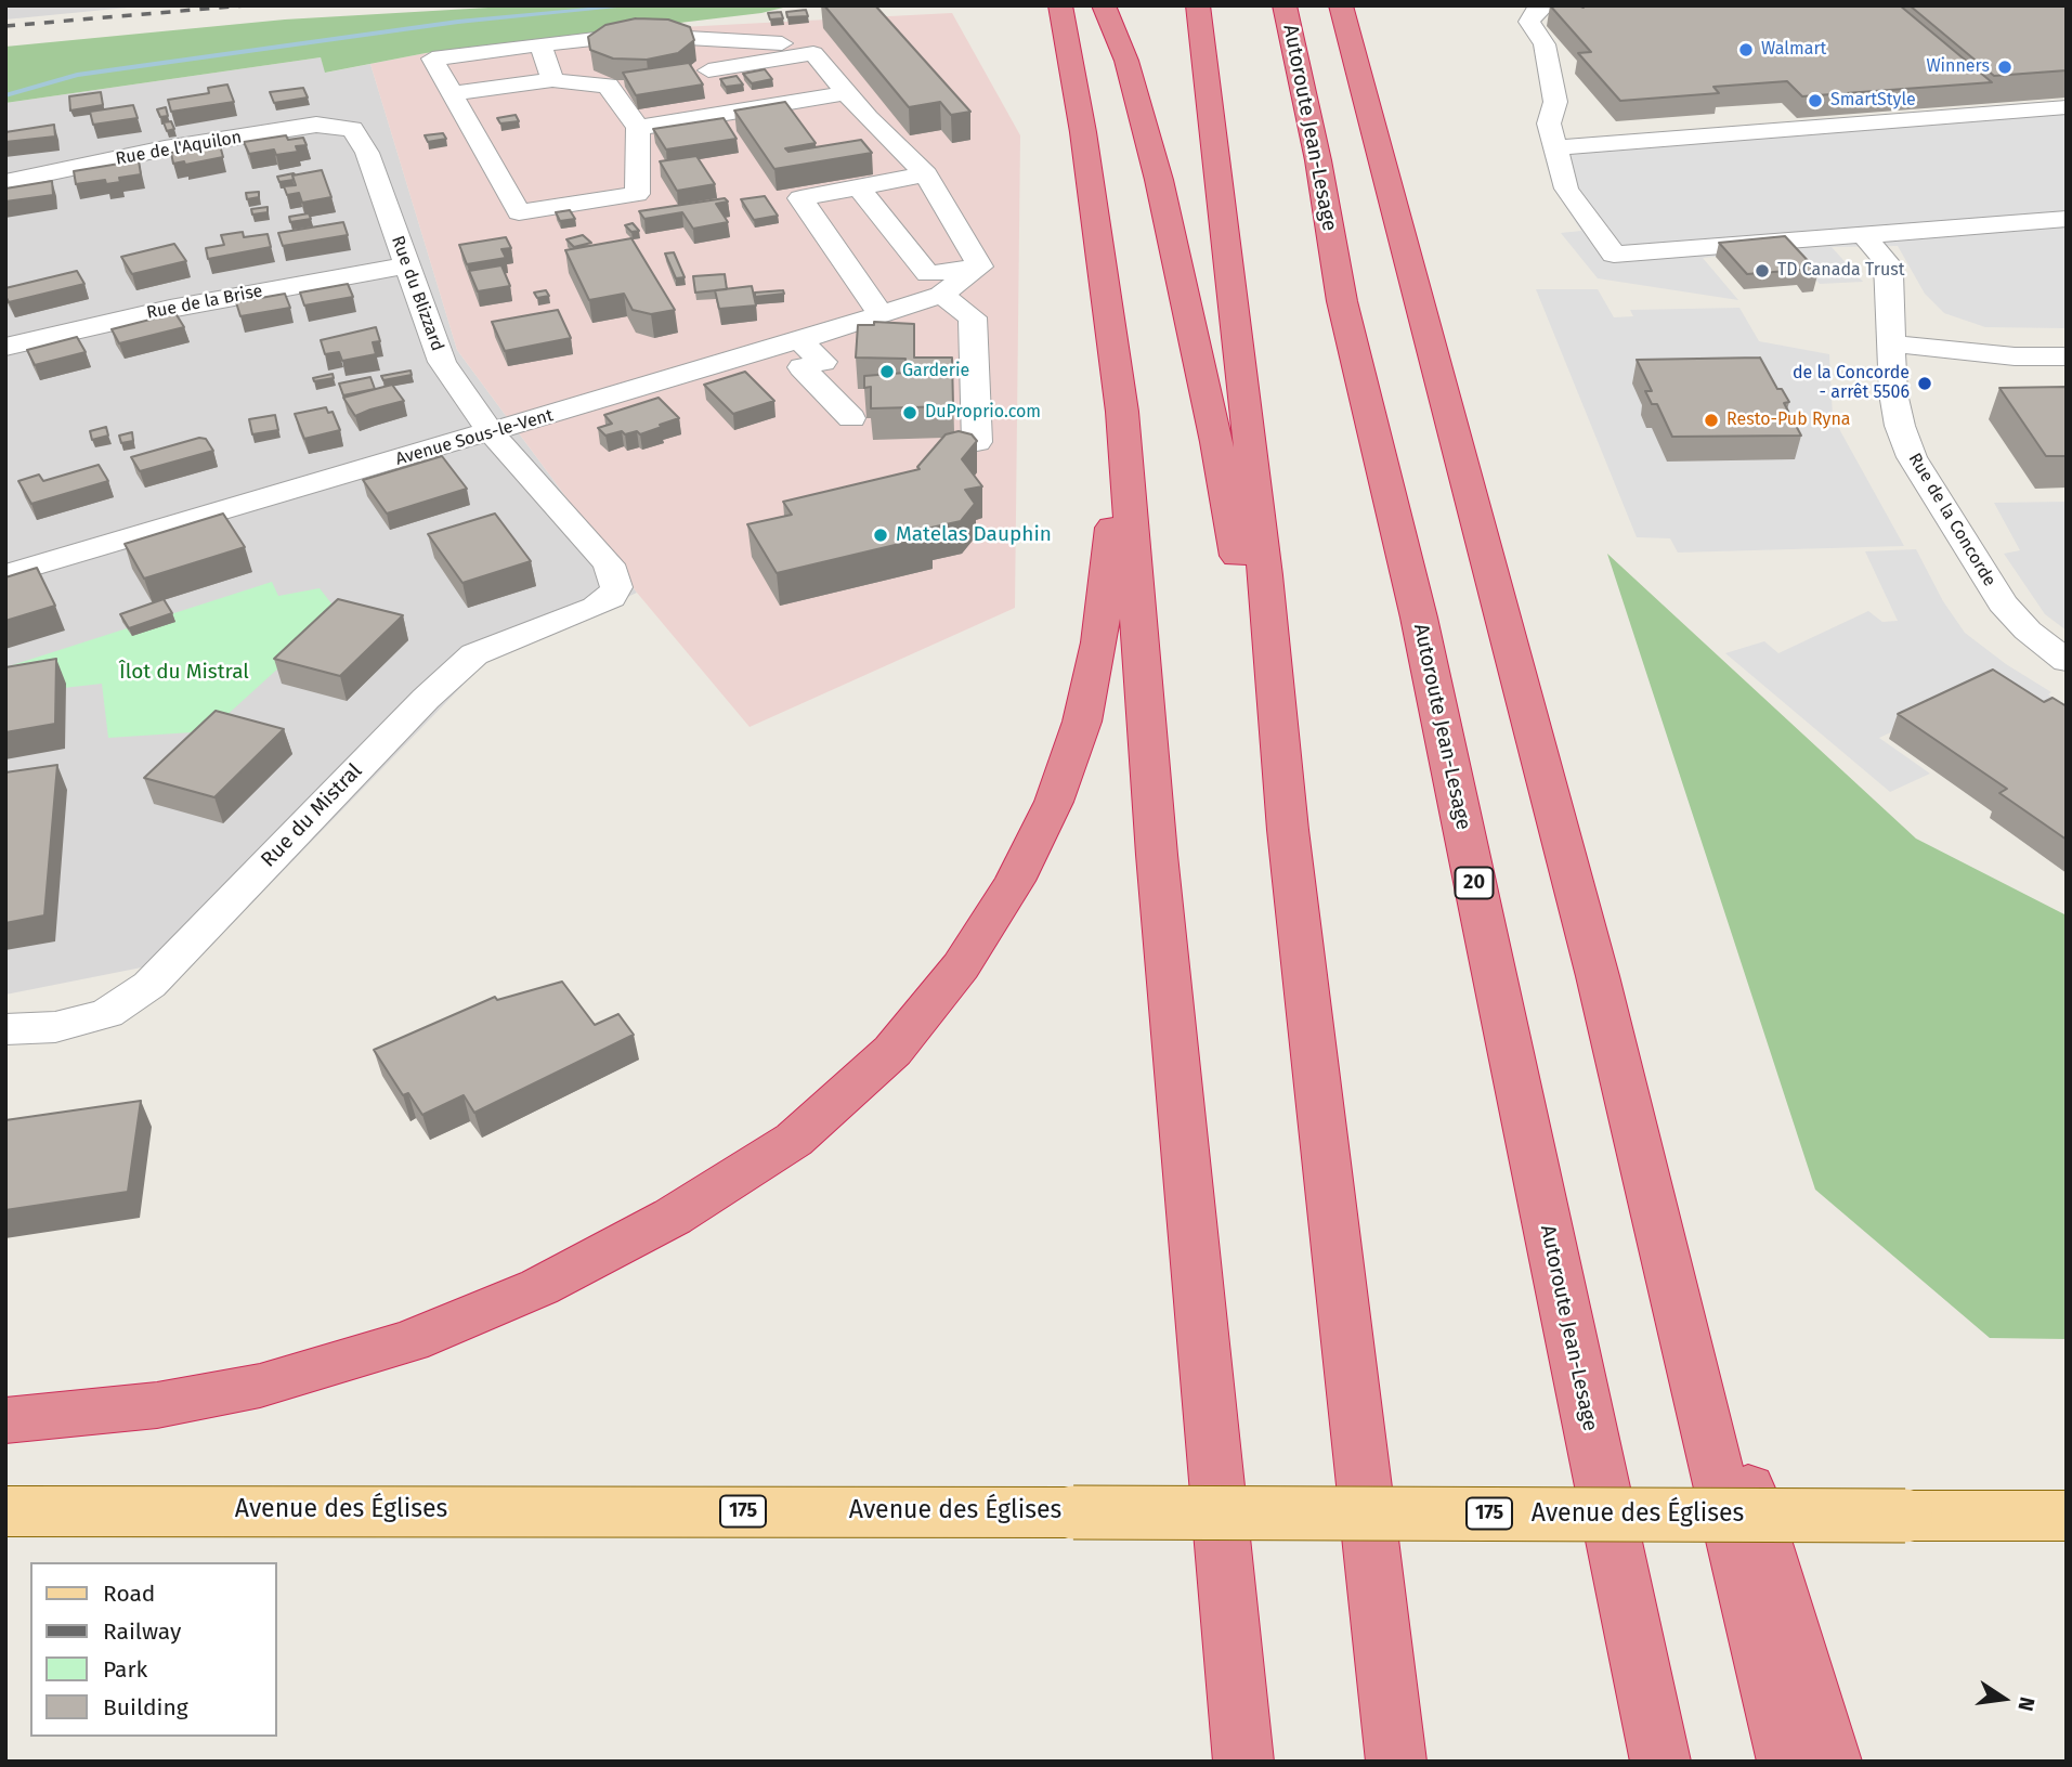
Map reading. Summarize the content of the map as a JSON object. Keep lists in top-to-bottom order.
{
  "streets": {
    "highway": ["Autoroute Jean-Lesage", "20"],
    "main road": ["Avenue des Églises", "175"],
    "street": [
      "Rue de l'Aquilon",
      "Rue du Blizzard",
      "Rue de la Brise",
      "Avenue Sous-le-Vent",
      "Rue de la Concorde",
      "Rue du Mistral"
    ]
  },
  "crossings": [
    ["Rue de l'Aquilon", "Rue du Blizzard"],
    ["Rue du Blizzard", "Rue de la Brise"],
    ["Rue du Blizzard", "Avenue Sous-le-Vent"],
    ["Rue du Blizzard", "Rue du Mistral"]
  ],
  "parks": ["Îlot du Mistral"],
  "places": [
    "Walmart",
    "Winners",
    "SmartStyle",
    "TD Canada Trust",
    "Garderie",
    "de la Concorde - arrêt 5506",
    "DuProprio.com",
    "Resto-Pub Ryna",
    "Matelas Dauphin"
  ],
  "legend": [
    "Road",
    "Railway",
    "Park",
    "Building"
  ],
  "north": "right"
}
